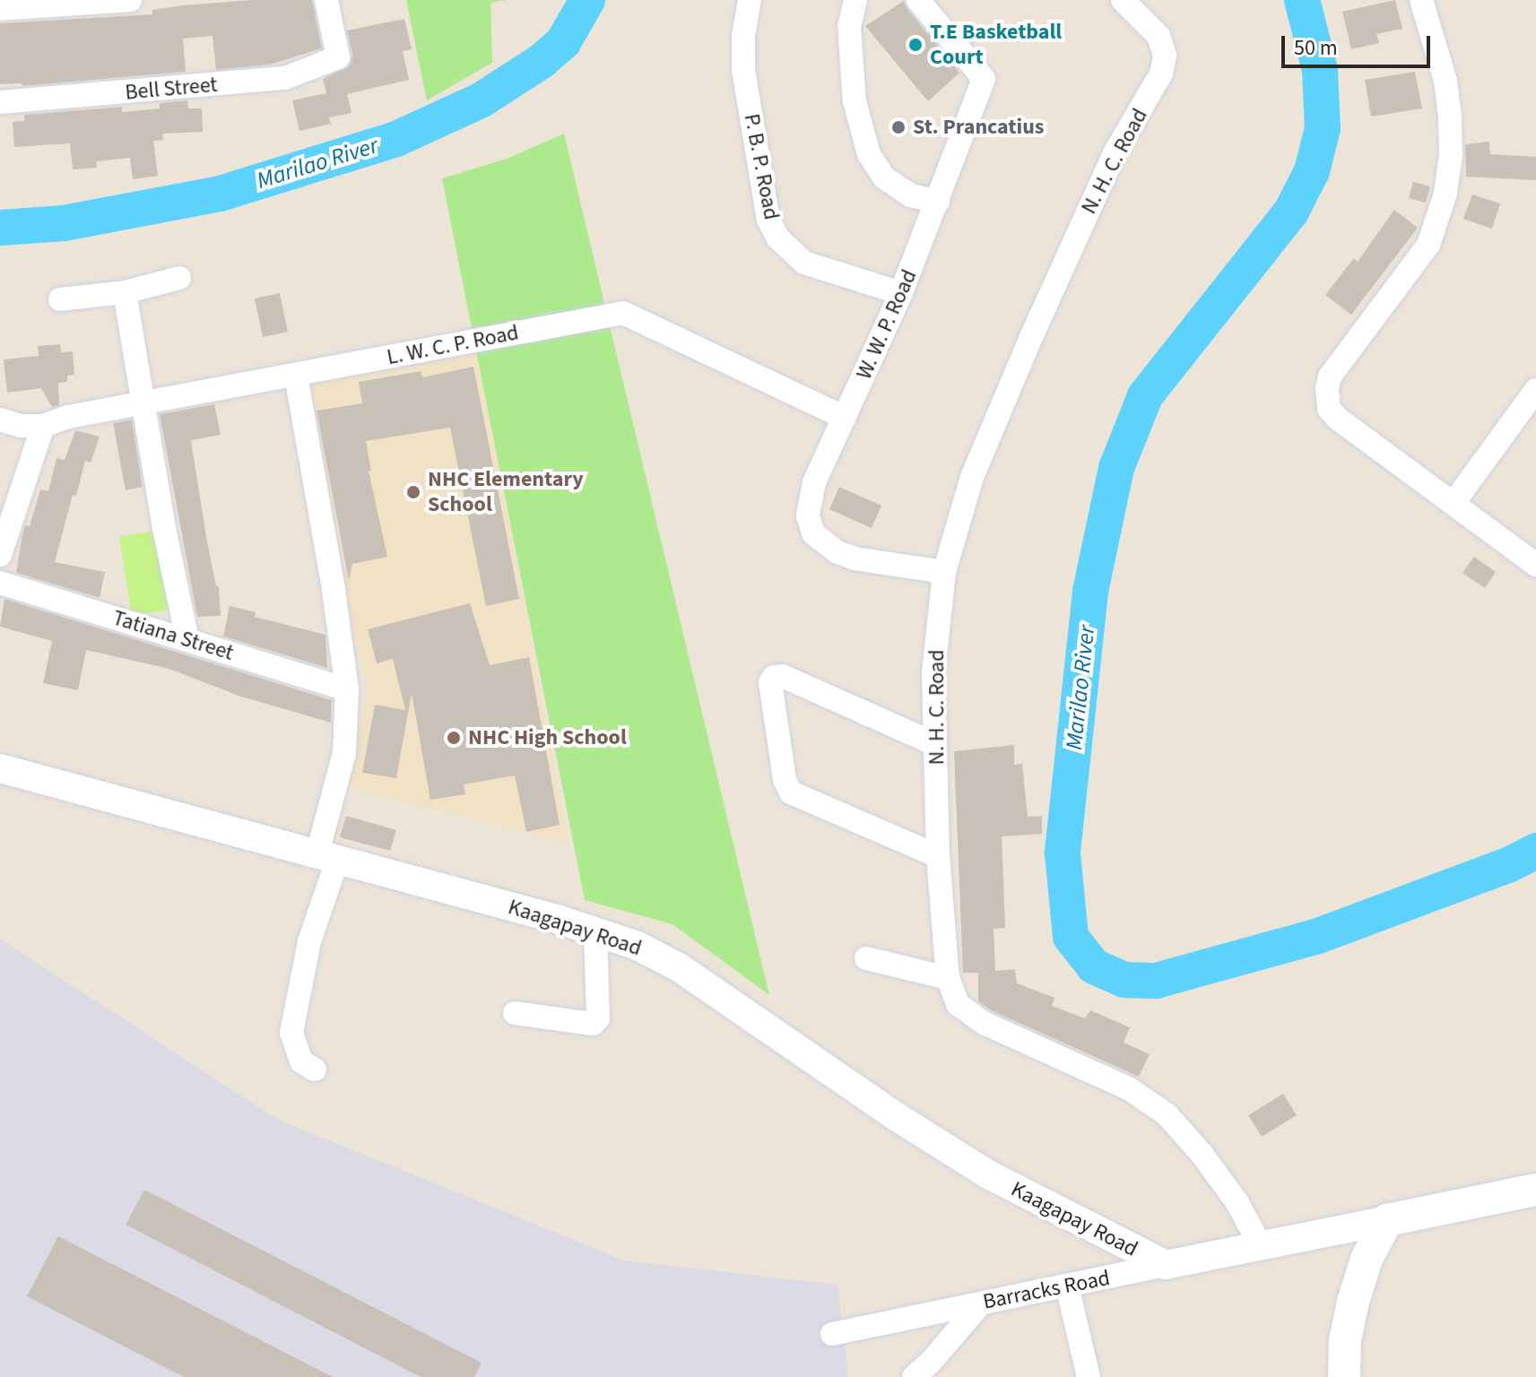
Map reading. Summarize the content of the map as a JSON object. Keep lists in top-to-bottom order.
{
  "streets": {
    "street": [
      "Bell Street",
      "N. H. C. Road",
      "P. B. P. Road",
      "W. W. P. Road",
      "L. W. C. P. Road",
      "Tatiana Street",
      "Kaagapay Road",
      "Barracks Road"
    ]
  },
  "crossings": [
    ["N. H. C. Road", "W. W. P. Road"],
    ["N. H. C. Road", "Barracks Road"],
    ["P. B. P. Road", "W. W. P. Road"],
    ["W. W. P. Road", "L. W. C. P. Road"],
    ["Kaagapay Road", "Barracks Road"]
  ],
  "water": ["Marilao River"],
  "places": [
    "T.E Basketball Court",
    "St. Prancatius",
    "NHC Elementary School",
    "NHC High School"
  ],
  "scale_bar": "50 m"
}
